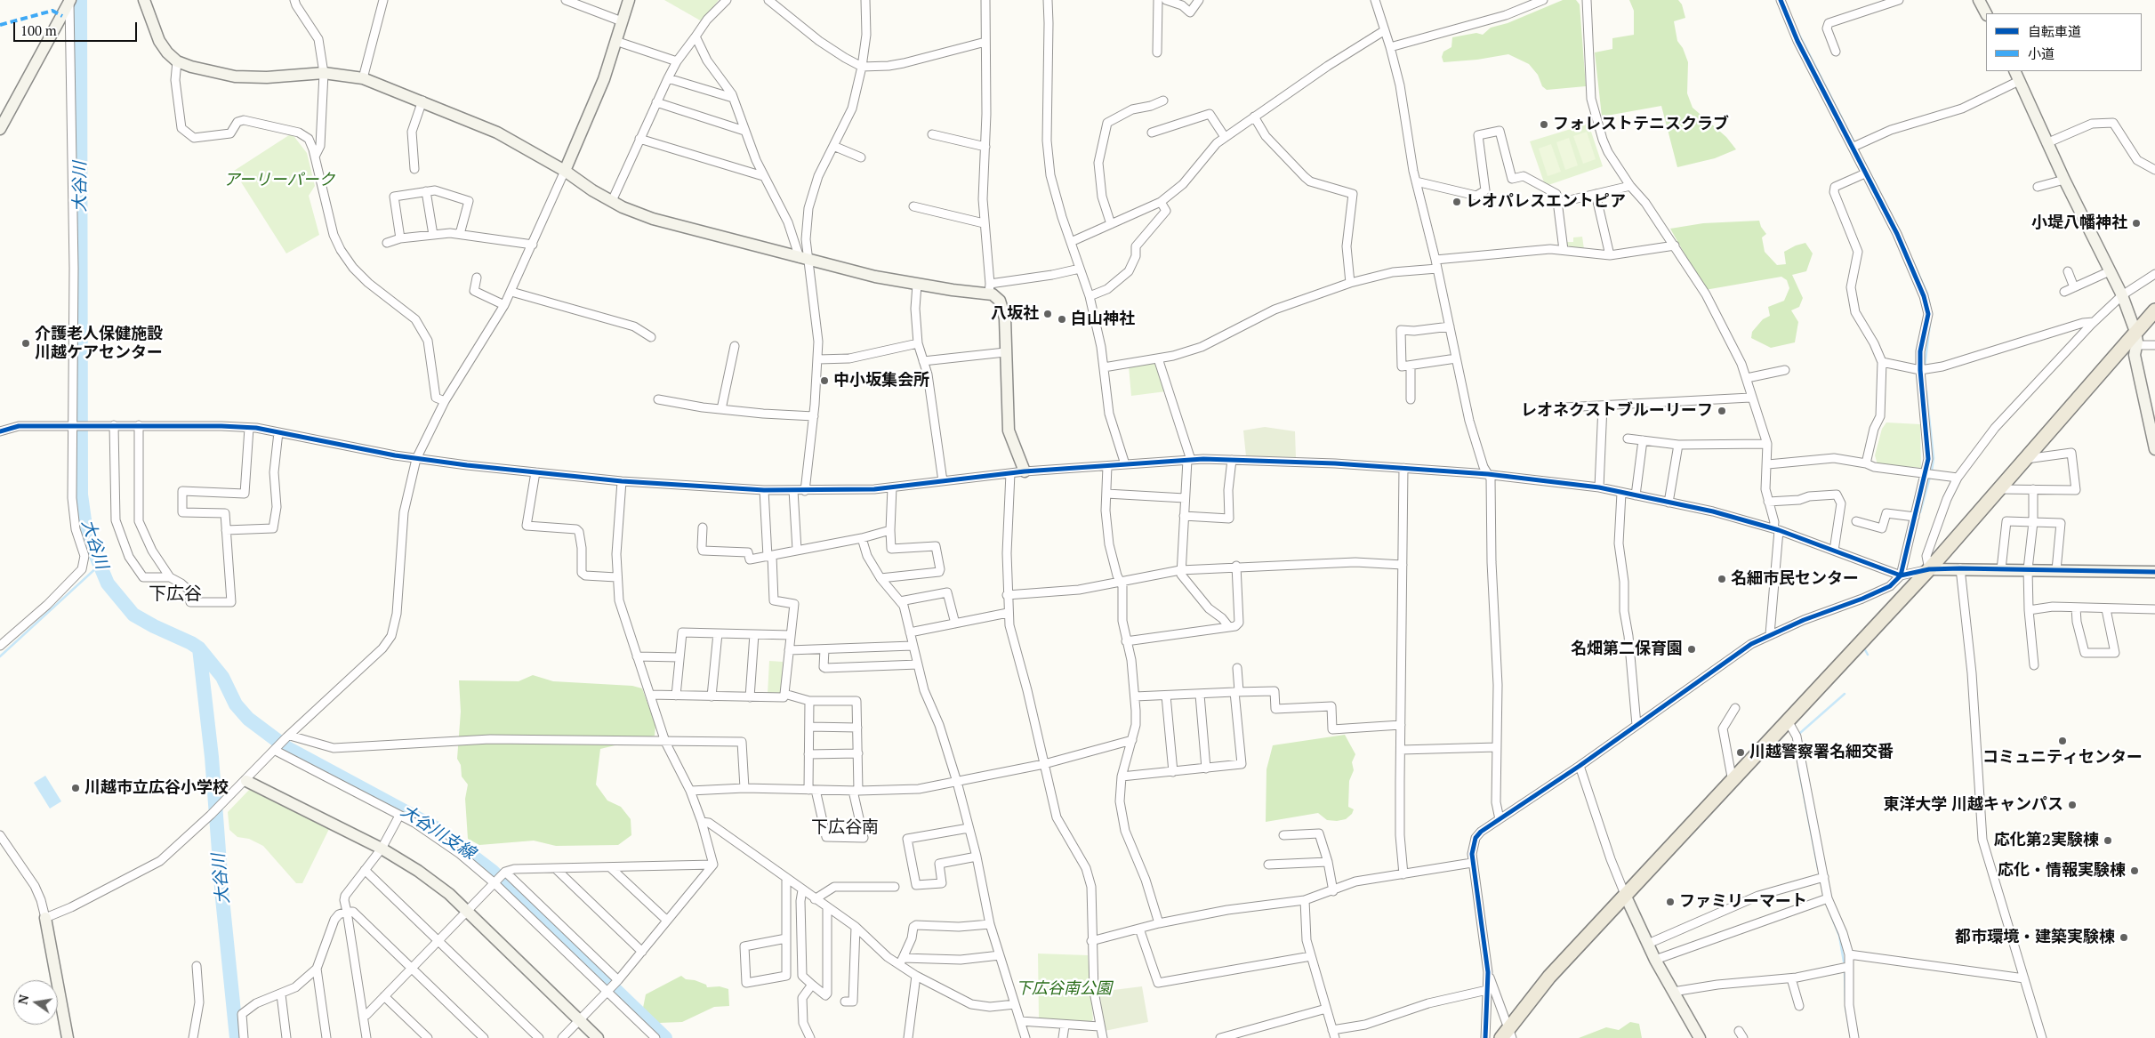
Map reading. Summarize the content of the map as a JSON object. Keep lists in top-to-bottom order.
{
  "districts": ["下広谷", "下広谷南"],
  "water": ["大谷川", "大谷川支線"],
  "parks": ["アーリーパーク", "下広谷南公園"],
  "places": [
    "フォレストテニスクラブ",
    "レオパレスエントピア",
    "小堤八幡神社",
    "八坂社",
    "白山神社",
    "介護老人保健施設 川越ケアセンター",
    "中小坂集会所",
    "レオネクストブルーリーフ",
    "名細市民センター",
    "名畑第二保育園",
    "コミュニティセンター",
    "川越警察署名細交番",
    "川越市立広谷小学校",
    "東洋大学 川越キャンパス",
    "応化第2実験棟",
    "応化・情報実験棟",
    "ファミリーマート",
    "都市環境・建築実験棟"
  ],
  "legend": ["自転車道", "小道"],
  "scale_bar": "100 m",
  "north": "left"
}
